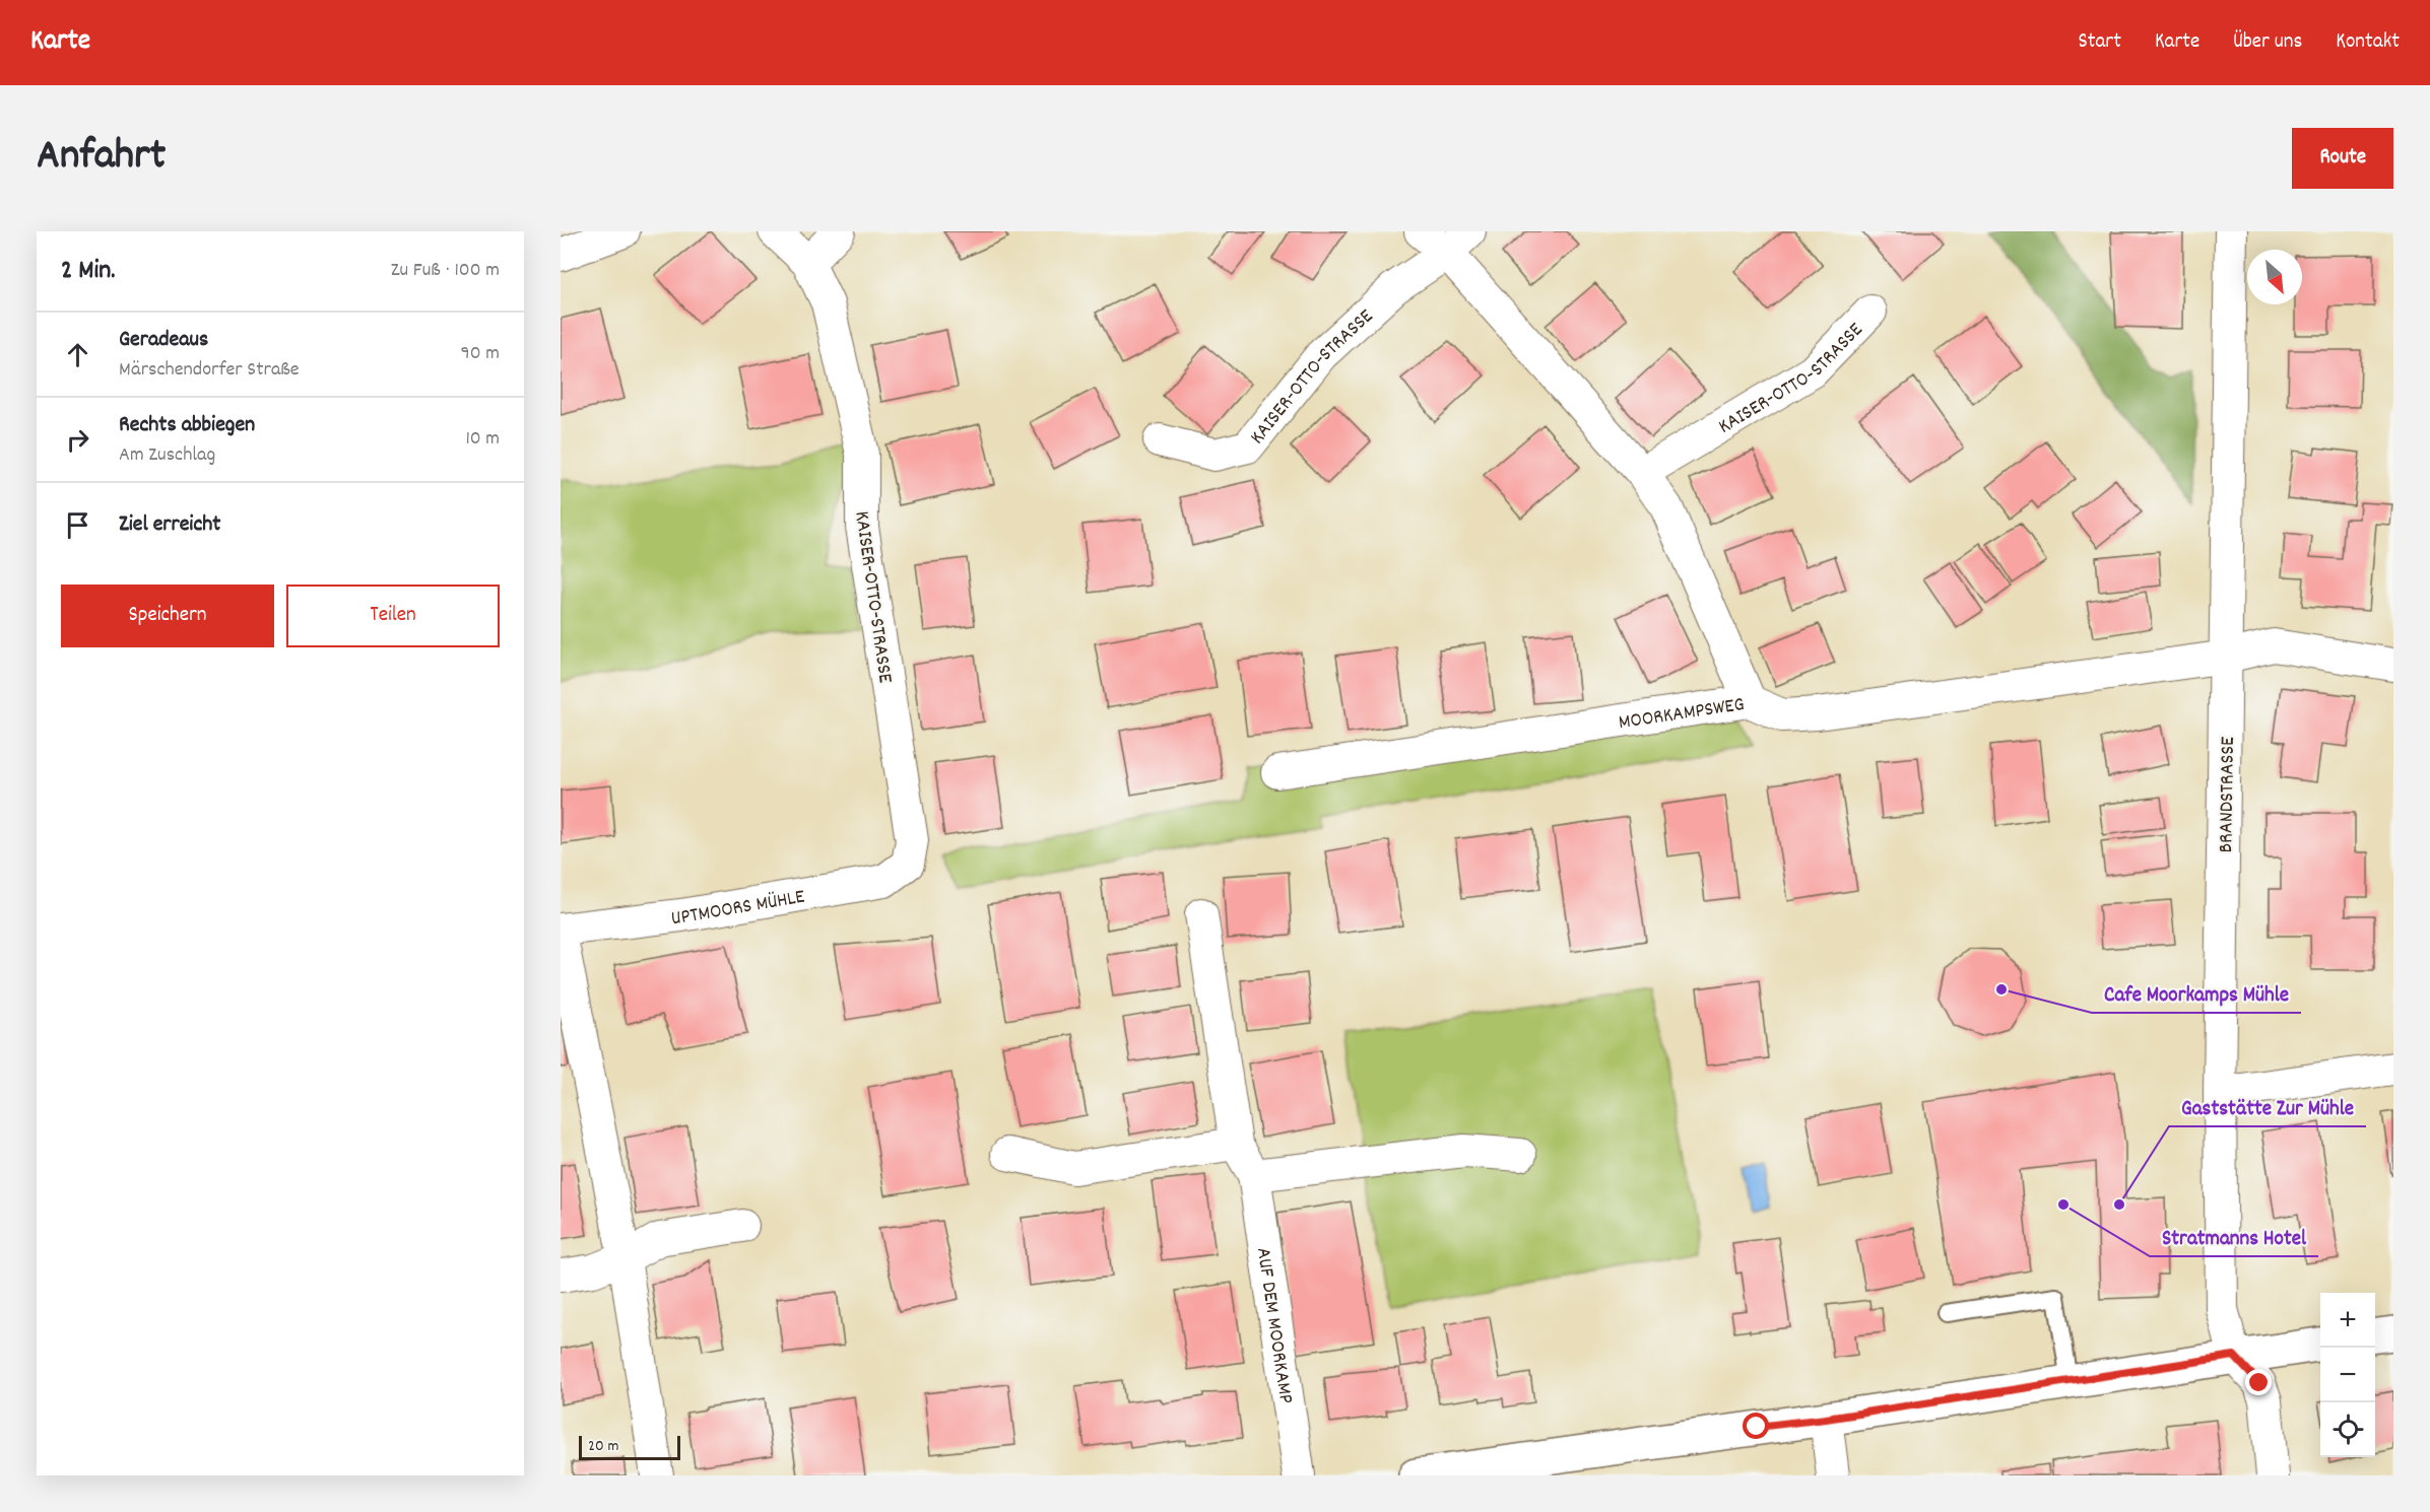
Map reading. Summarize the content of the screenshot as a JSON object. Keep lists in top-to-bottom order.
{
  "streets": {
    "street": [
      "KAISER-OTTO-STRASSE",
      "MOORKAMPSWEG",
      "BRANDSTRASSE",
      "UPTMOORS MÜHLE",
      "AUF DEM MOORKAMP"
    ]
  },
  "crossings": [
    ["KAISER-OTTO-STRASSE", "UPTMOORS MÜHLE"],
    ["MOORKAMPSWEG", "BRANDSTRASSE"]
  ],
  "places": ["Cafe Moorkamps Mühle", "Stratmanns Hotel", "Gaststätte Zur Mühle"],
  "scale_bar": "20 m",
  "north": "bottom right",
  "page": {
    "header": "Karte",
    "nav": [
      "Start",
      "Karte",
      "Über uns",
      "Kontakt"
    ],
    "title": "Anfahrt",
    "buttons": [
      "Route",
      ["Speichern", "Teilen"]
    ],
    "heading": ["2 Min.", "Zu Fuß · 100 m"],
    "list": [
      ["Geradeaus", "Märschendorfer Straße", "90 m"],
      ["Rechts abbiegen", "Am Zuschlag", "10 m"],
      "Ziel erreicht"
    ],
    "map_buttons": ["+", "−"],
    "scale": "20 m"
  }
}
